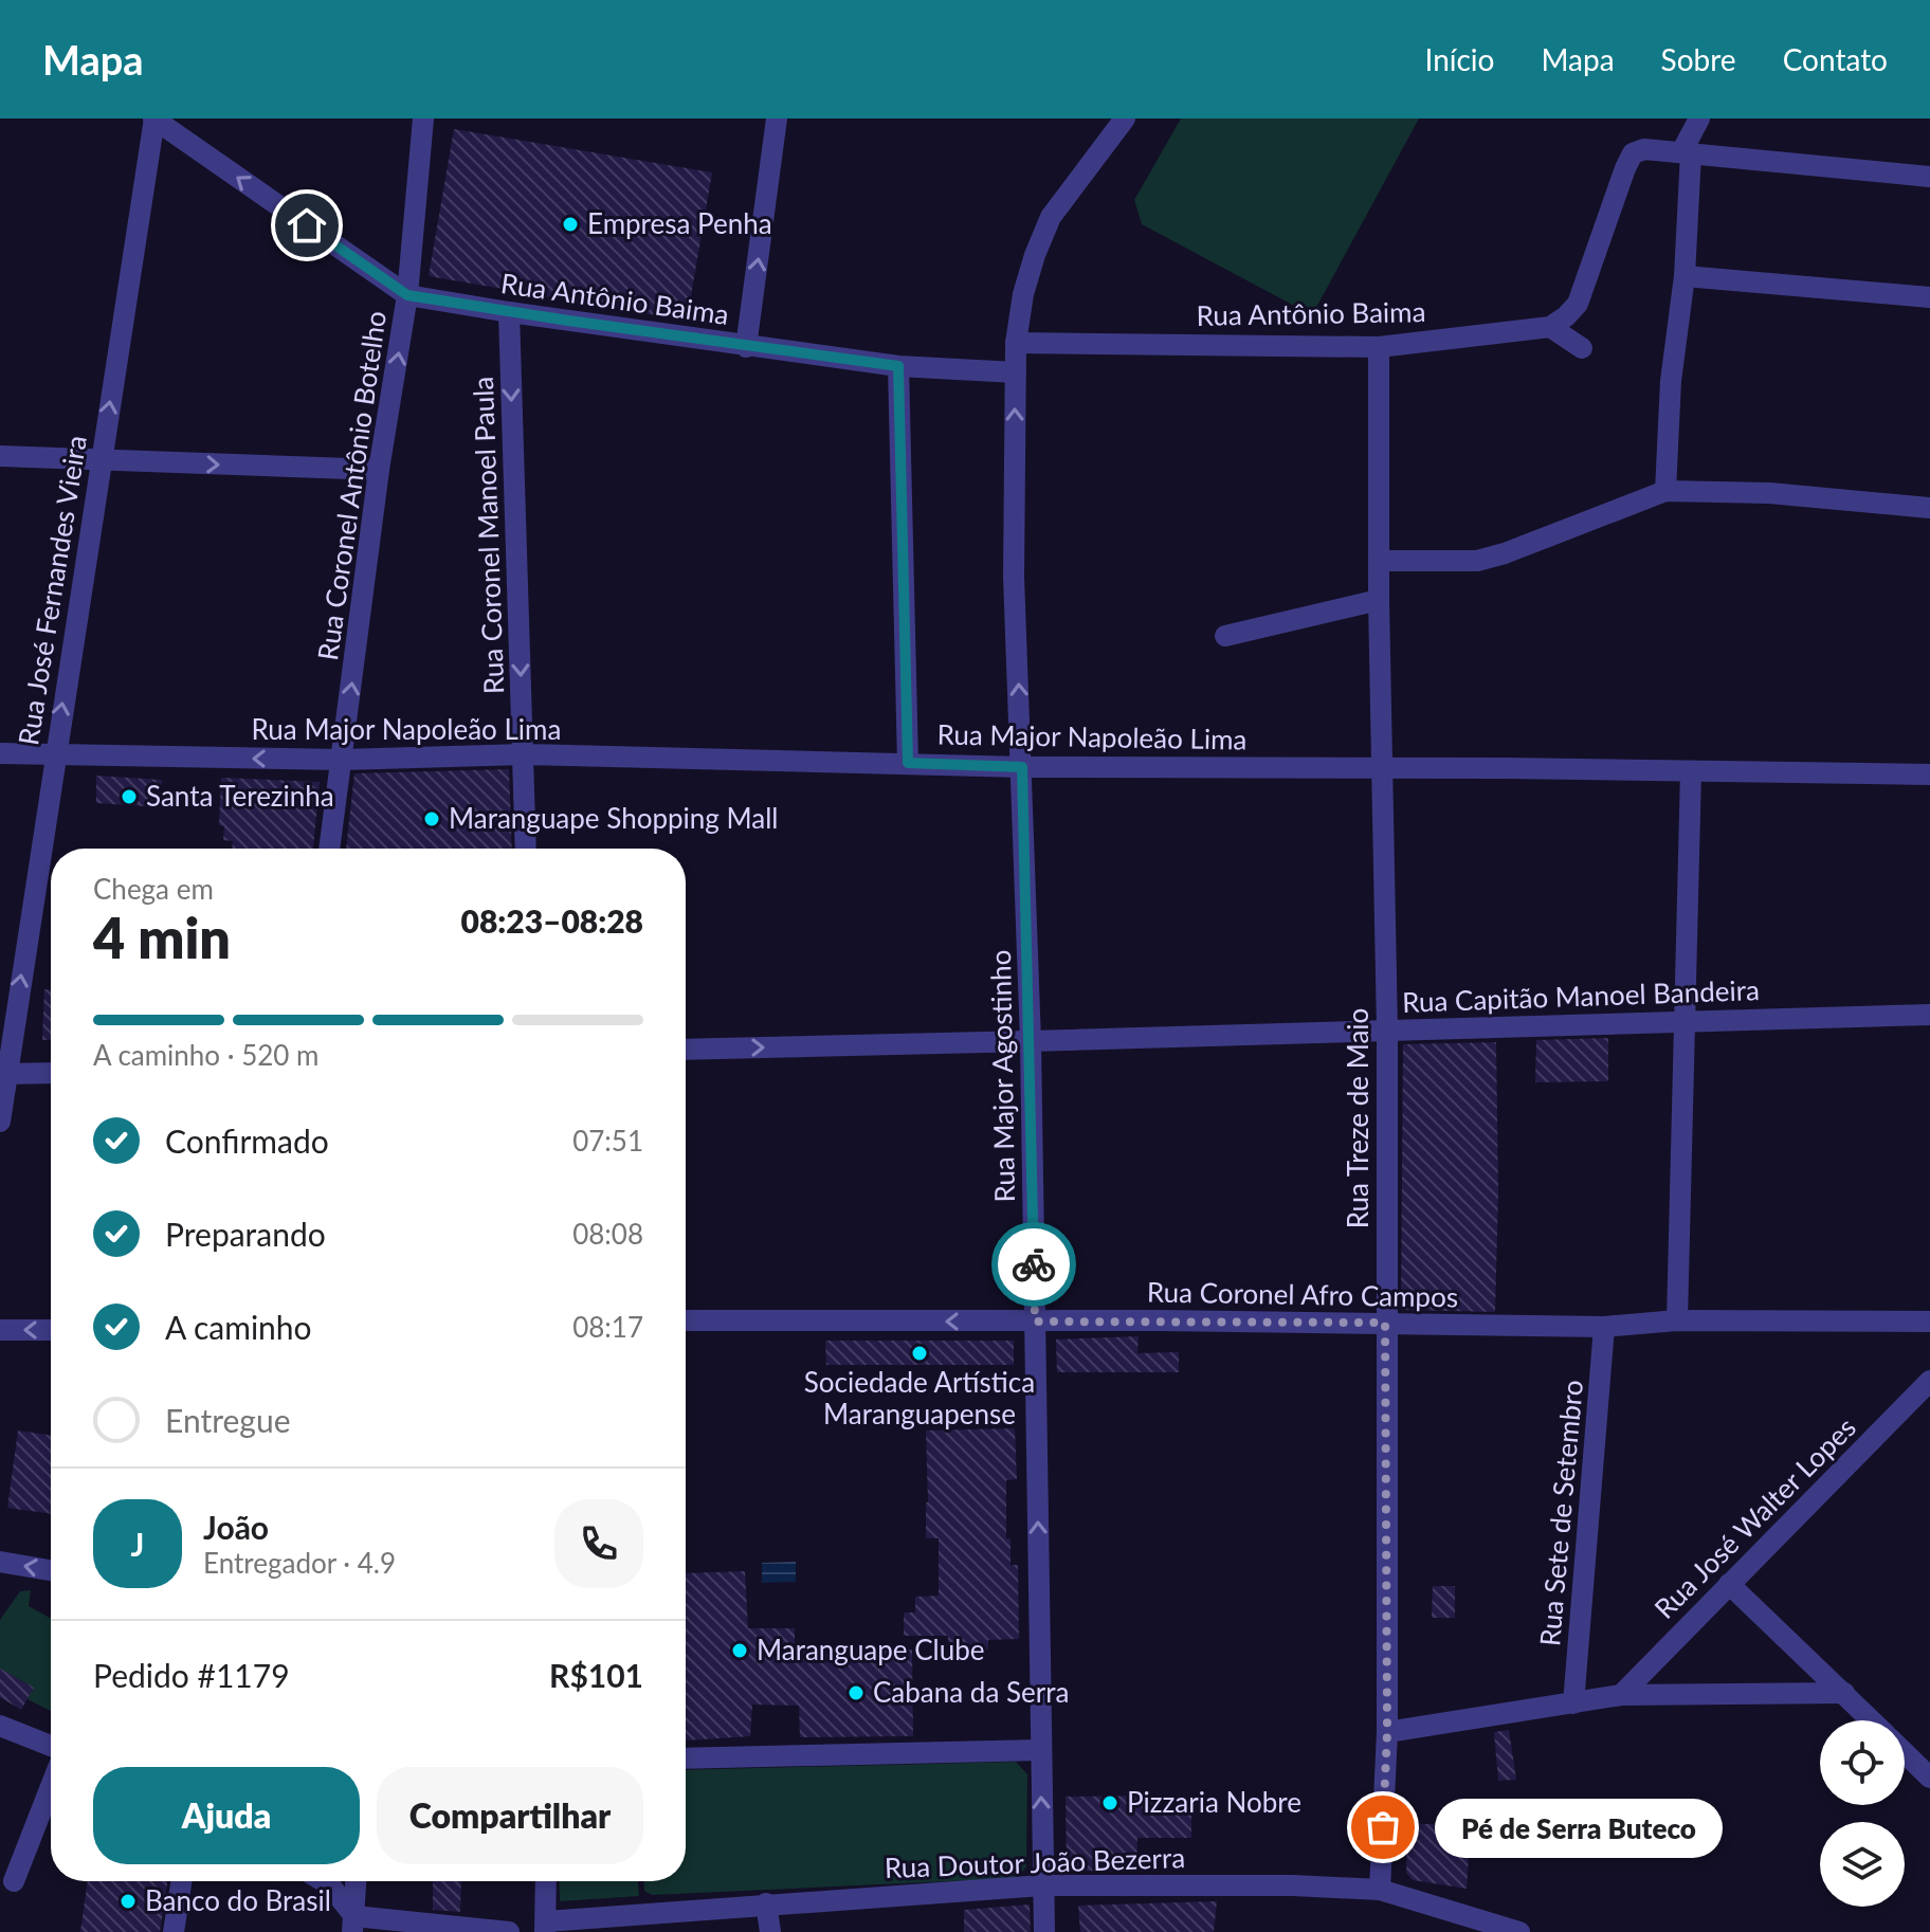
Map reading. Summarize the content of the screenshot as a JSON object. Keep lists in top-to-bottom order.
{
  "streets": {
    "street": [
      "Rua Antônio Baima",
      "Rua Coronel Antônio Botelho",
      "Rua Coronel Manoel Paula",
      "Rua José Fernandes Vieira",
      "Rua Major Napoleão Lima",
      "Rua Capitão Manoel Bandeira",
      "Rua Major Agostinho",
      "Rua Treze de Maio",
      "Rua Coronel Afro Campos",
      "Rua Sete de Setembro",
      "Rua José Walter Lopes",
      "Rua Doutor João Bezerra"
    ]
  },
  "crossings": [
    ["Rua Antônio Baima", "Rua Coronel Antônio Botelho"],
    ["Rua Antônio Baima", "Rua Coronel Manoel Paula"],
    ["Rua Antônio Baima", "Rua Major Agostinho"],
    ["Rua Antônio Baima", "Rua Treze de Maio"],
    ["Rua Coronel Antônio Botelho", "Rua Major Napoleão Lima"],
    ["Rua Coronel Manoel Paula", "Rua Major Napoleão Lima"],
    ["Rua José Fernandes Vieira", "Rua Major Napoleão Lima"],
    ["Rua Major Napoleão Lima", "Rua Major Agostinho"],
    ["Rua Major Napoleão Lima", "Rua Treze de Maio"],
    ["Rua Capitão Manoel Bandeira", "Rua Major Agostinho"],
    ["Rua Capitão Manoel Bandeira", "Rua Treze de Maio"],
    ["Rua Major Agostinho", "Rua Coronel Afro Campos"],
    ["Rua Major Agostinho", "Rua Doutor João Bezerra"],
    ["Rua Treze de Maio", "Rua Coronel Afro Campos"],
    ["Rua Treze de Maio", "Rua Doutor João Bezerra"],
    ["Rua Coronel Afro Campos", "Rua Sete de Setembro"]
  ],
  "one_way": ["Rua Coronel Antônio Botelho", "Rua Coronel Manoel Paula", "Rua José Fernandes Vieira"],
  "places": [
    "Empresa Penha",
    "Santa Terezinha",
    "Maranguape Shopping Mall",
    "Sociedade Artística Maranguapense",
    "Maranguape Clube",
    "Cabana da Serra",
    "Pizzaria Nobre",
    "Pé de Serra Buteco",
    "Banco do Brasil"
  ],
  "page": {
    "header": "Mapa",
    "nav": [
      "Início",
      "Mapa",
      "Sobre",
      "Contato"
    ],
    "heading": ["4 min", "Chega em", "08:23–08:28"],
    "panel": [
      "João",
      "Entregador · 4.9",
      "Pedido #1179",
      "R$101"
    ],
    "bar": "A caminho · 520 m",
    "list": [
      ["Confirmado", "07:51"],
      ["Preparando", "08:08"],
      ["A caminho", "08:17"],
      "Entregue"
    ],
    "round": "J",
    "buttons": ["Ajuda", "Compartilhar"],
    "bubble": "Pé de Serra Buteco"
  }
}
